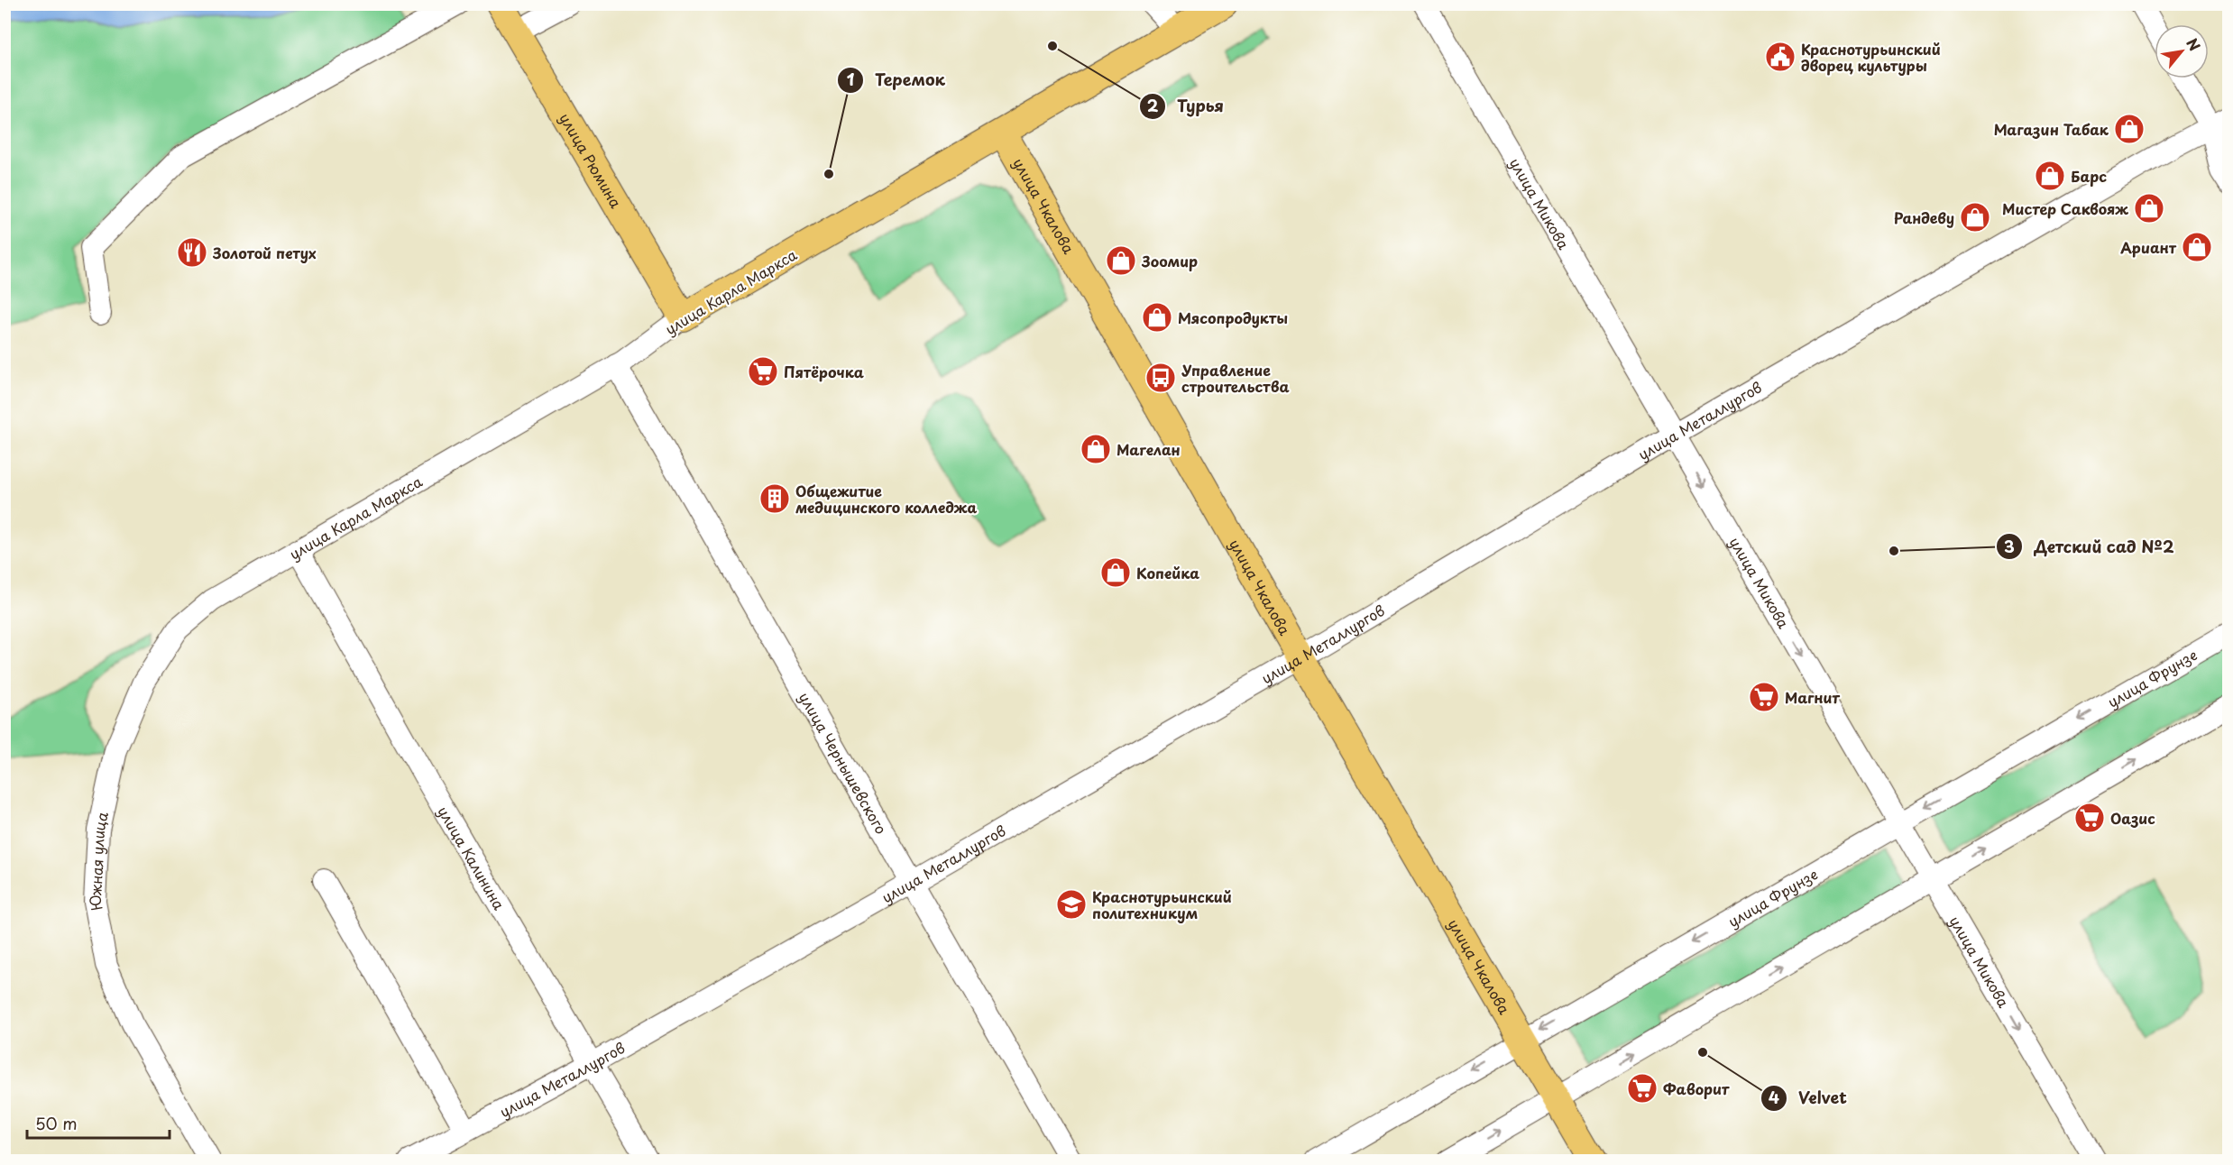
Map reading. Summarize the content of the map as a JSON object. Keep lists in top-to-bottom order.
{
  "streets": {
    "main road": ["улица Рюмина", "улица Чкалова", "улица Карла Маркса"],
    "street": [
      "улица Микова",
      "улица Металлургов",
      "улица Фрунзе",
      "улица Чернышевского",
      "улица Калинина",
      "Южная улица"
    ]
  },
  "crossings": [
    ["улица Рюмина", "улица Карла Маркса"],
    ["улица Микова", "улица Металлургов"],
    ["улица Микова", "улица Фрунзе"],
    ["улица Чкалова", "улица Карла Маркса"],
    ["улица Чкалова", "улица Металлургов"],
    ["улица Чкалова", "улица Фрунзе"],
    ["улица Карла Маркса", "улица Чернышевского"],
    ["улица Карла Маркса", "улица Калинина"],
    ["улица Карла Маркса", "Южная улица"],
    ["улица Металлургов", "улица Чернышевского"],
    ["улица Металлургов", "улица Калинина"]
  ],
  "one_way": ["улица Микова"],
  "places": {
    "other": [
      "Турья",
      "Теремок",
      "Детский сад №2",
      "Velvet"
    ],
    "public building": ["Краснотурьинский дворец культуры"],
    "shop": [
      "Магазин Табак",
      "Барс",
      "Мистер Саквояж",
      "Рандеву",
      "Ариант",
      "Зоомир",
      "Мясопродукты",
      "Магелан",
      "Копейка"
    ],
    "restaurant": ["Золотой петух"],
    "supermarket": [
      "Пятёрочка",
      "Магнит",
      "Оазис",
      "Фаворит"
    ],
    "bus stop": ["Управление строительства"],
    "building": ["Общежитие медицинского колледжа"],
    "school or university": ["Краснотурьинский политехникум"]
  },
  "scale_bar": "50 m",
  "north": "top right"
}
